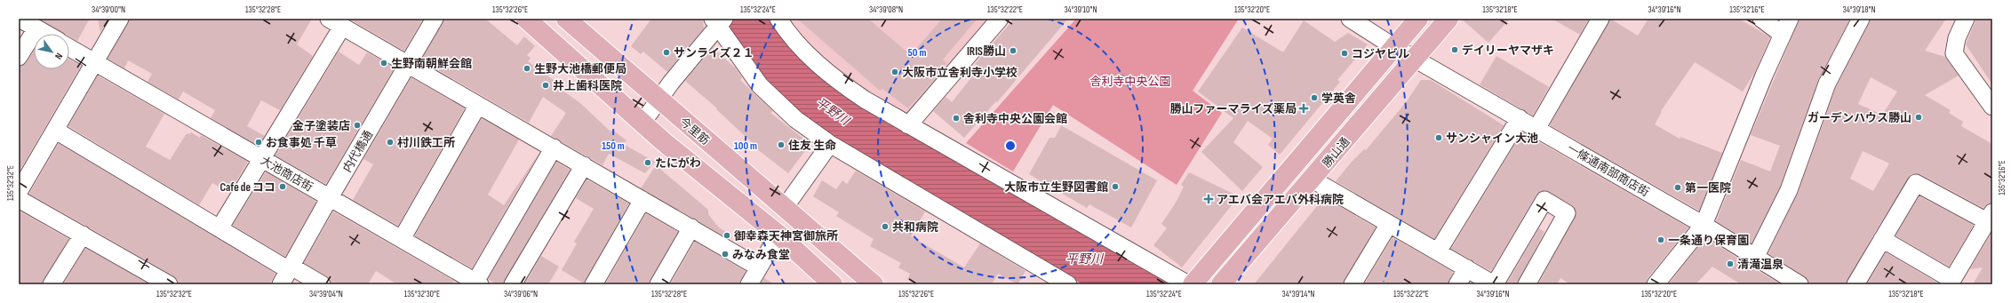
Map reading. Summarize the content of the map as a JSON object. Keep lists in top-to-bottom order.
{
  "streets": {
    "main road": ["今里筋", "勝山通"],
    "street": ["内代橋通", "一條通南部商店街", "大池商店街"]
  },
  "crossings": [
    ["内代橋通", "大池商店街"],
    ["勝山通", "一條通南部商店街"]
  ],
  "water": ["平野川"],
  "parks": ["舎利寺中央公園"],
  "places": {
    "other": [
      "デイリーヤマザキ",
      "IRIS勝山",
      "サンライズ２１",
      "コジヤビル",
      "生野南朝鮮会館",
      "生野大池橋郵便局",
      "大阪市立舎利寺小学校",
      "井上歯科医院",
      "学英舎",
      "ガーデンハウス勝山",
      "舎利寺中央公園会館",
      "金子塗装店",
      "サンシャイン大池",
      "お食事処 千草",
      "村川鉄工所",
      "住友 生命",
      "たにがわ",
      "Cafe de ココ",
      "大阪市立生野図書館",
      "第一医院",
      "共和病院",
      "御幸森天神宮御旅所",
      "一条通り保育園",
      "みなみ食堂",
      "清滝温泉"
    ],
    "health": ["勝山ファーマライズ薬局", "アエバ会アエバ外科病院"]
  },
  "north": "bottom right",
  "coordinates": [
    "34°39'00\"N",
    "135°32'28\"E",
    "135°32'26\"E",
    "135°32'24\"E",
    "34°39'08\"N",
    "135°32'22\"E",
    "34°39'10\"N",
    "135°32'20\"E",
    "135°32'18\"E",
    "34°39'16\"N",
    "135°32'16\"E",
    "34°39'18\"N",
    "135°32'32\"E",
    "34°39'04\"N",
    "135°32'30\"E",
    "34°39'06\"N",
    "34°39'14\"N"
  ],
  "rings": ["50 m", "100 m", "150 m"]
}
